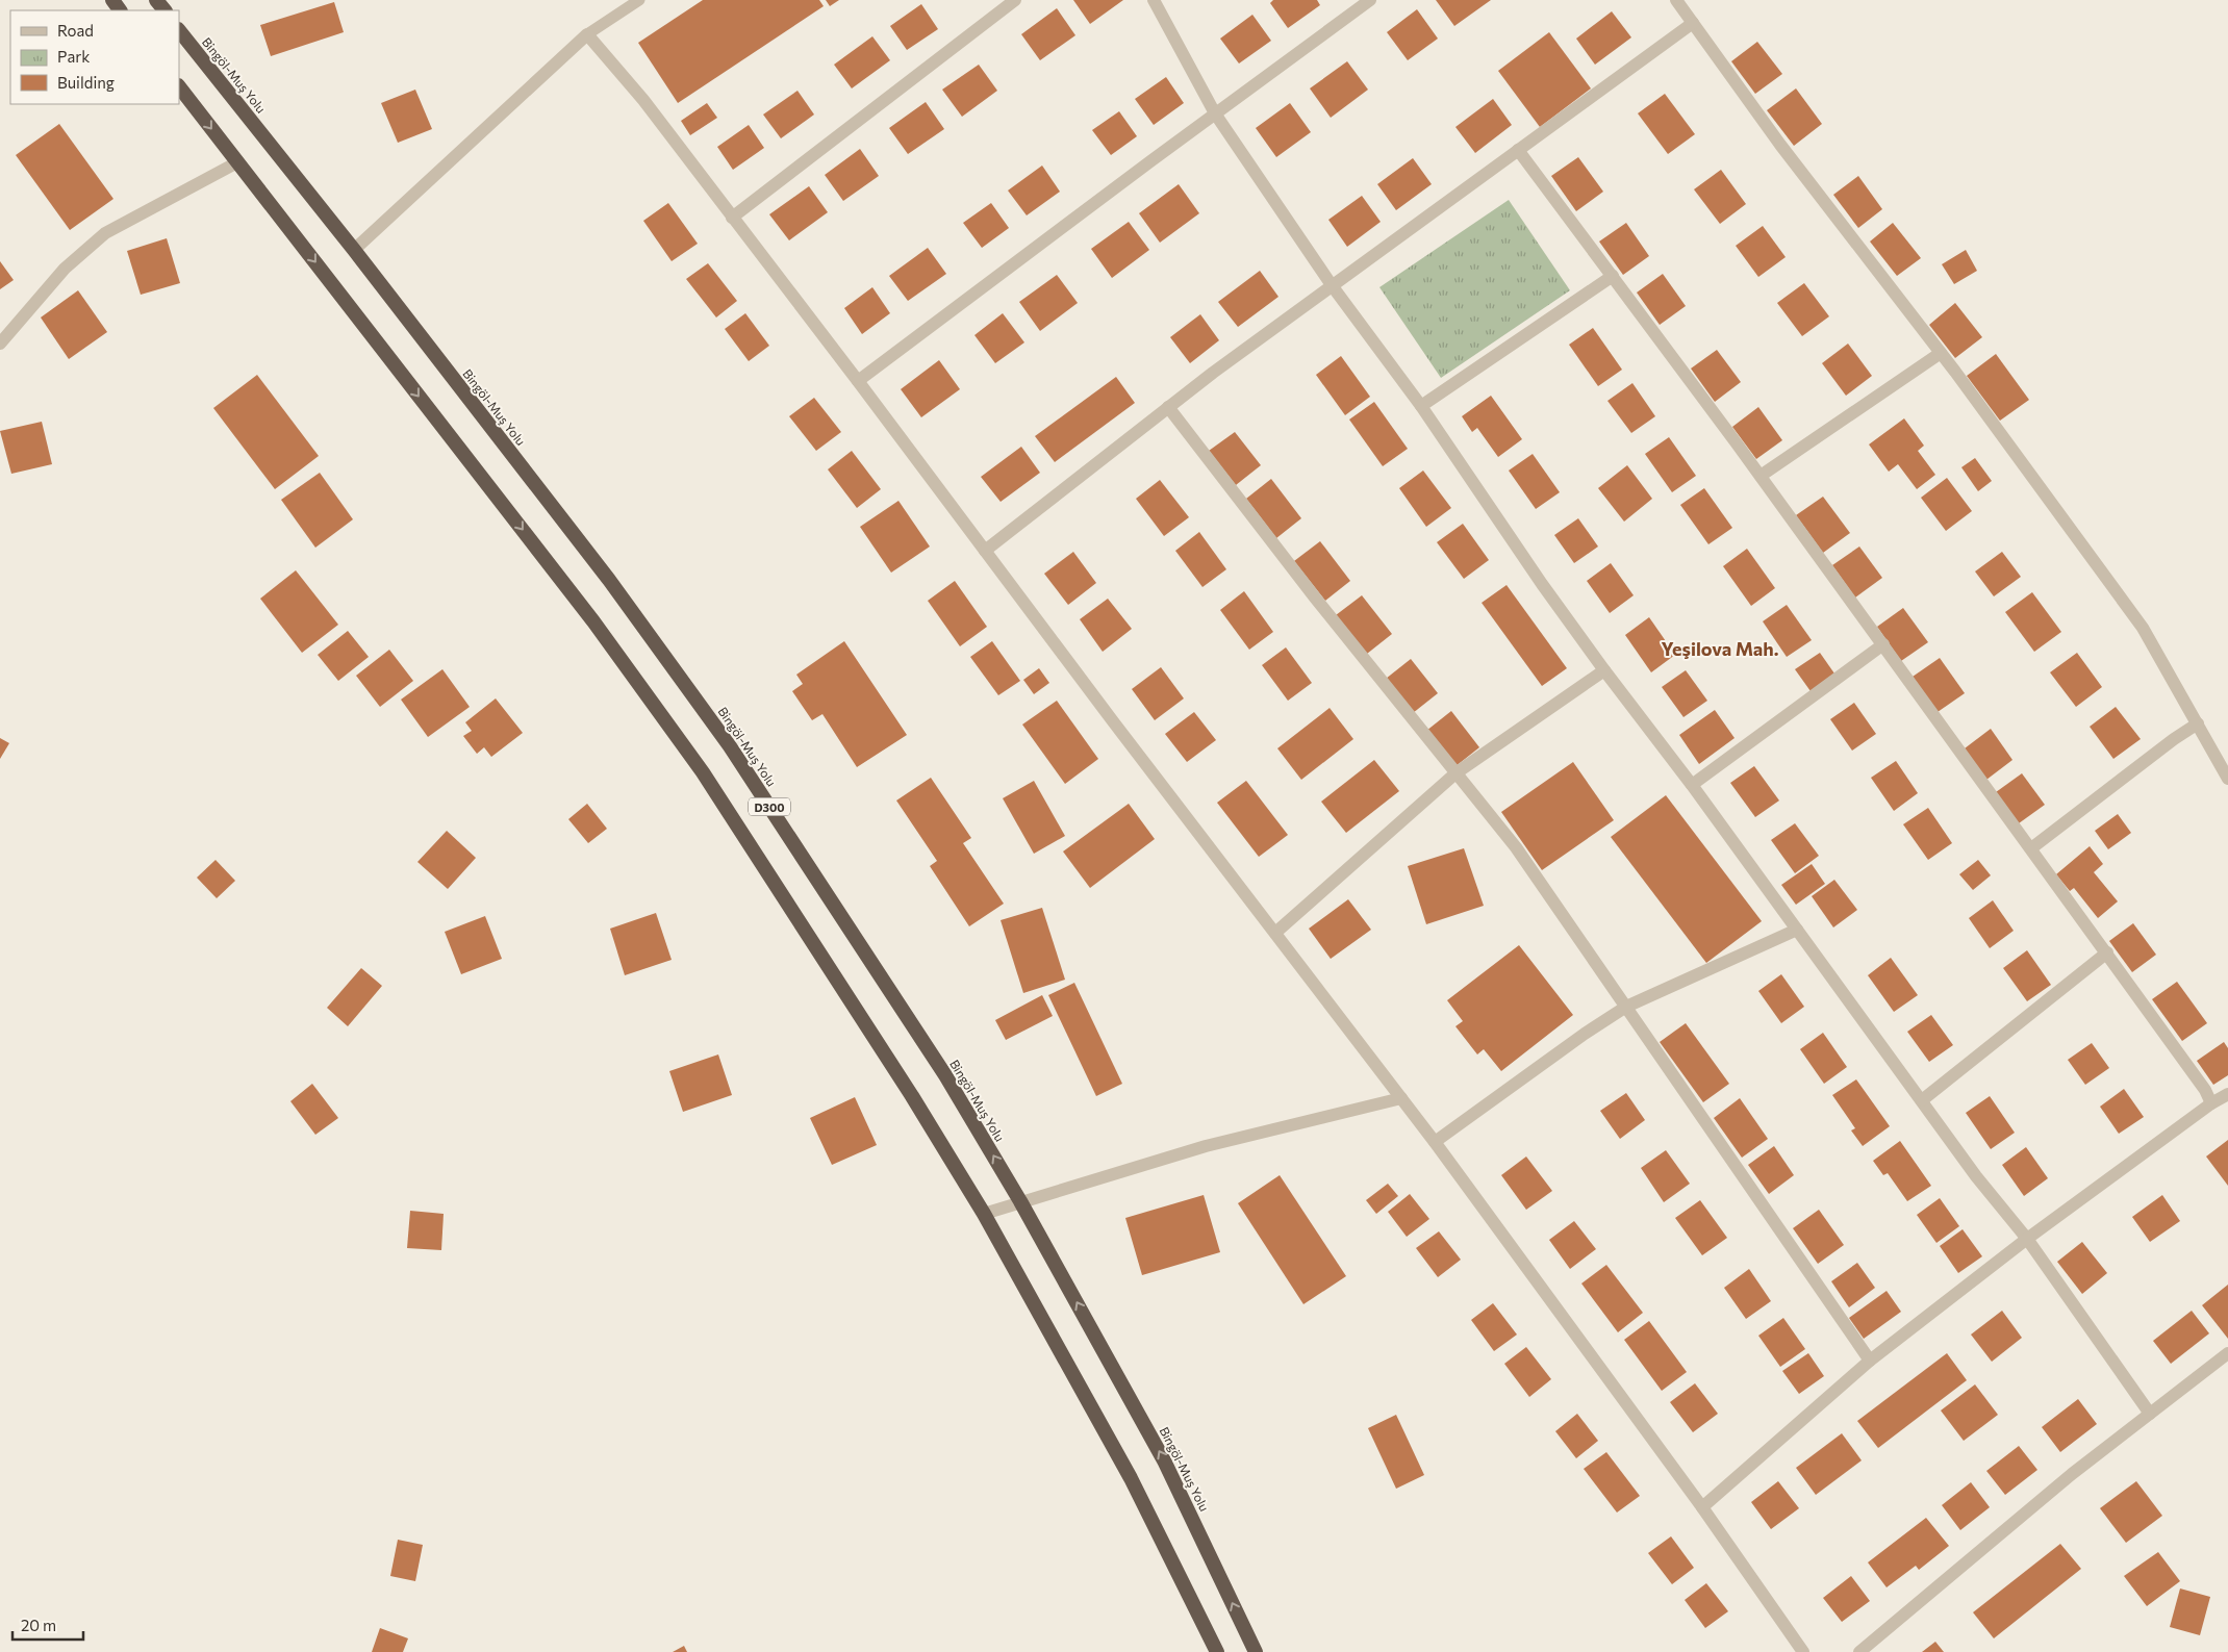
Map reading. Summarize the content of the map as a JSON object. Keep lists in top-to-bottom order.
{
  "streets": {
    "highway": ["Bingöl-Muş Yolu", "D300"]
  },
  "districts": ["Yeşilova Mah."],
  "legend": ["Road", "Park", "Building"],
  "scale_bar": "20 m"
}
